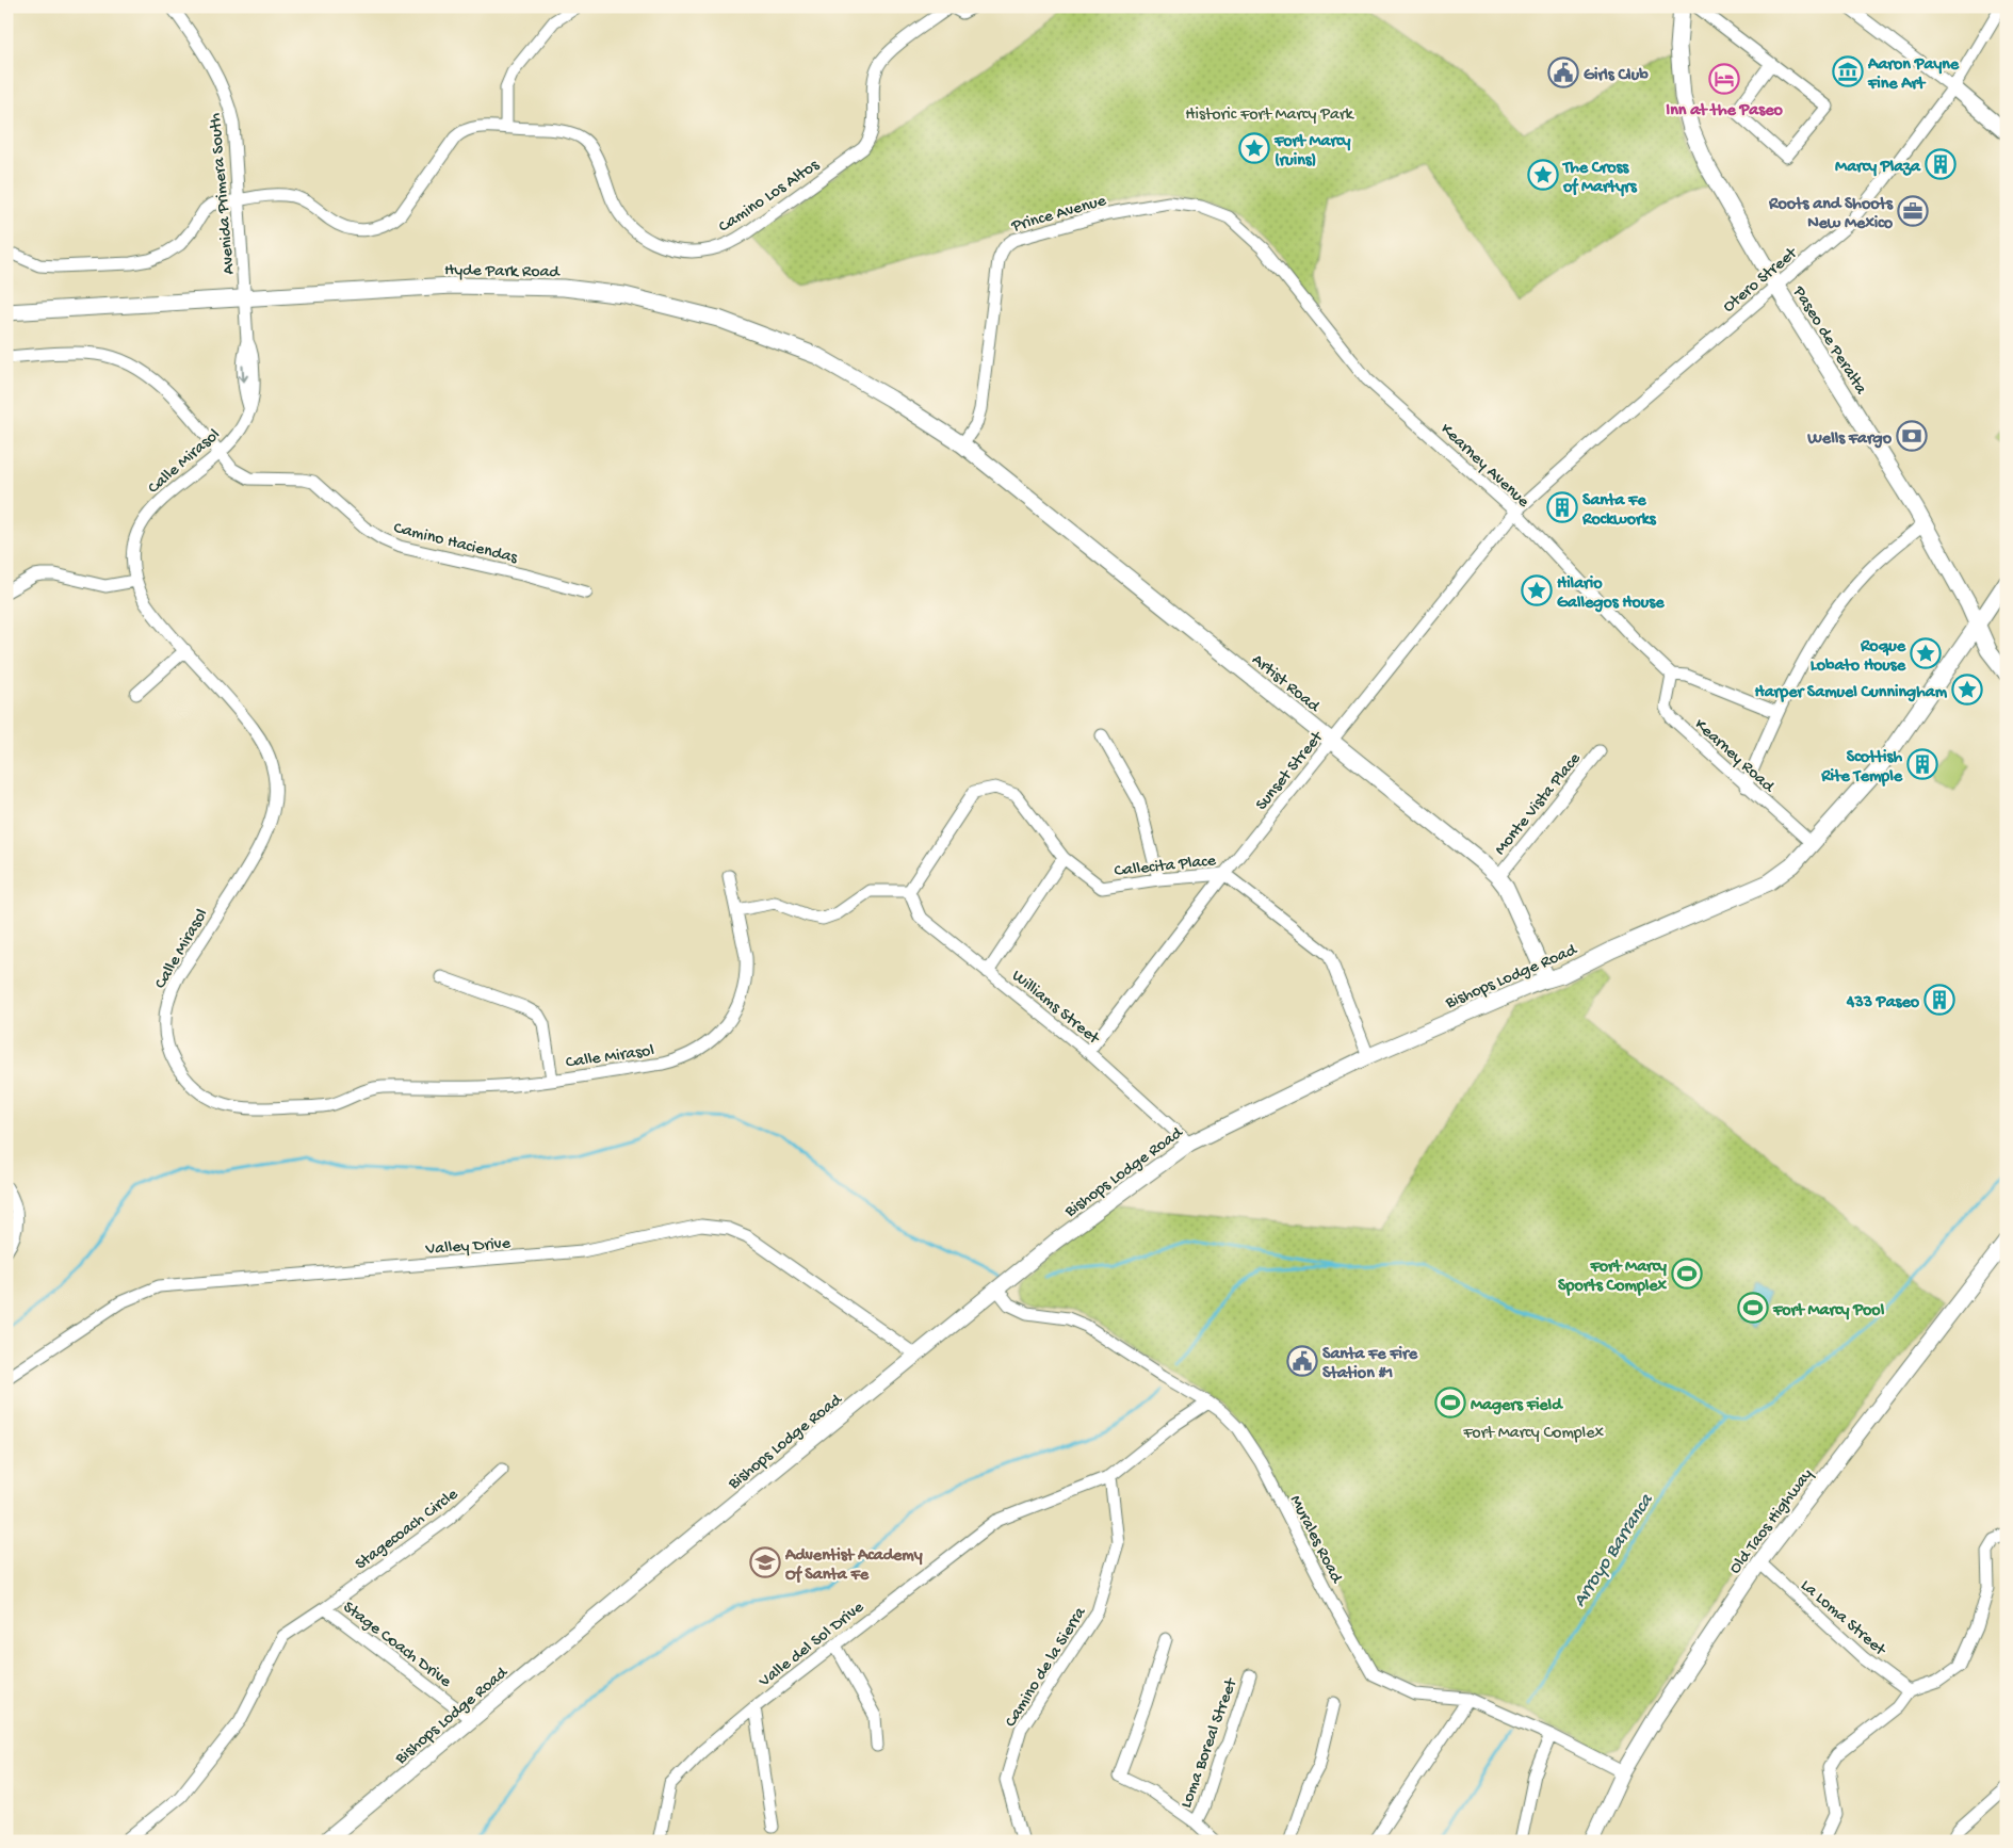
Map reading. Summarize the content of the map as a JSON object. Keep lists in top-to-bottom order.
{
  "streets": {
    "main road": [
      "Hyde Park Road",
      "Paseo de Peralta",
      "Artist Road",
      "Bishops Lodge Road"
    ],
    "street": [
      "Avenida Primera South",
      "Camino Los Altos",
      "Prince Avenue",
      "Otero Street",
      "Calle Mirasol",
      "Kearney Avenue",
      "Camino Haciendas",
      "Kearney Road",
      "Sunset Street",
      "Monte Vista Place",
      "Callecita Place",
      "Williams Street",
      "Valley Drive",
      "Old Taos Highway",
      "Stagecoach Circle",
      "Murales Road",
      "La Loma Street",
      "Stage Coach Drive",
      "Valle del Sol Drive",
      "Camino de la Sierra",
      "Loma Boreal Street"
    ]
  },
  "crossings": [
    ["Avenida Primera South", "Camino Los Altos"],
    ["Avenida Primera South", "Hyde Park Road"],
    ["Avenida Primera South", "Calle Mirasol"],
    ["Prince Avenue", "Hyde Park Road"],
    ["Prince Avenue", "Kearney Avenue"],
    ["Prince Avenue", "Artist Road"],
    ["Hyde Park Road", "Calle Mirasol"],
    ["Hyde Park Road", "Artist Road"],
    ["Otero Street", "Paseo de Peralta"],
    ["Otero Street", "Kearney Avenue"],
    ["Otero Street", "Sunset Street"],
    ["Paseo de Peralta", "Bishops Lodge Road"],
    ["Calle Mirasol", "Camino Haciendas"],
    ["Kearney Avenue", "Kearney Road"],
    ["Kearney Avenue", "Sunset Street"],
    ["Artist Road", "Sunset Street"],
    ["Artist Road", "Monte Vista Place"],
    ["Artist Road", "Bishops Lodge Road"],
    ["Kearney Road", "Bishops Lodge Road"],
    ["Sunset Street", "Callecita Place"],
    ["Sunset Street", "Williams Street"],
    ["Callecita Place", "Bishops Lodge Road"],
    ["Callecita Place", "Williams Street"],
    ["Bishops Lodge Road", "Williams Street"],
    ["Bishops Lodge Road", "Valley Drive"],
    ["Bishops Lodge Road", "Murales Road"],
    ["Bishops Lodge Road", "Stage Coach Drive"],
    ["Old Taos Highway", "Murales Road"],
    ["Old Taos Highway", "La Loma Street"],
    ["Stagecoach Circle", "Stage Coach Drive"],
    ["Murales Road", "Valle del Sol Drive"],
    ["Valle del Sol Drive", "Camino de la Sierra"]
  ],
  "water": ["Arroyo Barranca"],
  "parks": ["Historic Fort Marcy Park", "Fort Marcy Complex"],
  "places": {
    "museum": ["Aaron Payne Fine Art"],
    "public building": ["Girls Club", "Santa Fe Fire Station #1"],
    "hotel": ["Inn at the Paseo"],
    "place": [
      "Fort Marcy (ruins)",
      "The Cross of Martyrs",
      "Hilario Gallegos House",
      "Roque Lobato House",
      "Harper Samuel Cunningham"
    ],
    "building": [
      "Marcy Plaza",
      "Santa Fe Rockworks",
      "Scottish Rite Temple",
      "433 Paseo"
    ],
    "office": ["Roots and Shoots New Mexico"],
    "bank": ["Wells Fargo"],
    "sports": ["Fort Marcy Sports Complex", "Fort Marcy Pool", "Magers Field"],
    "school or university": ["Adventist Academy Of Santa Fe"]
  }
}
